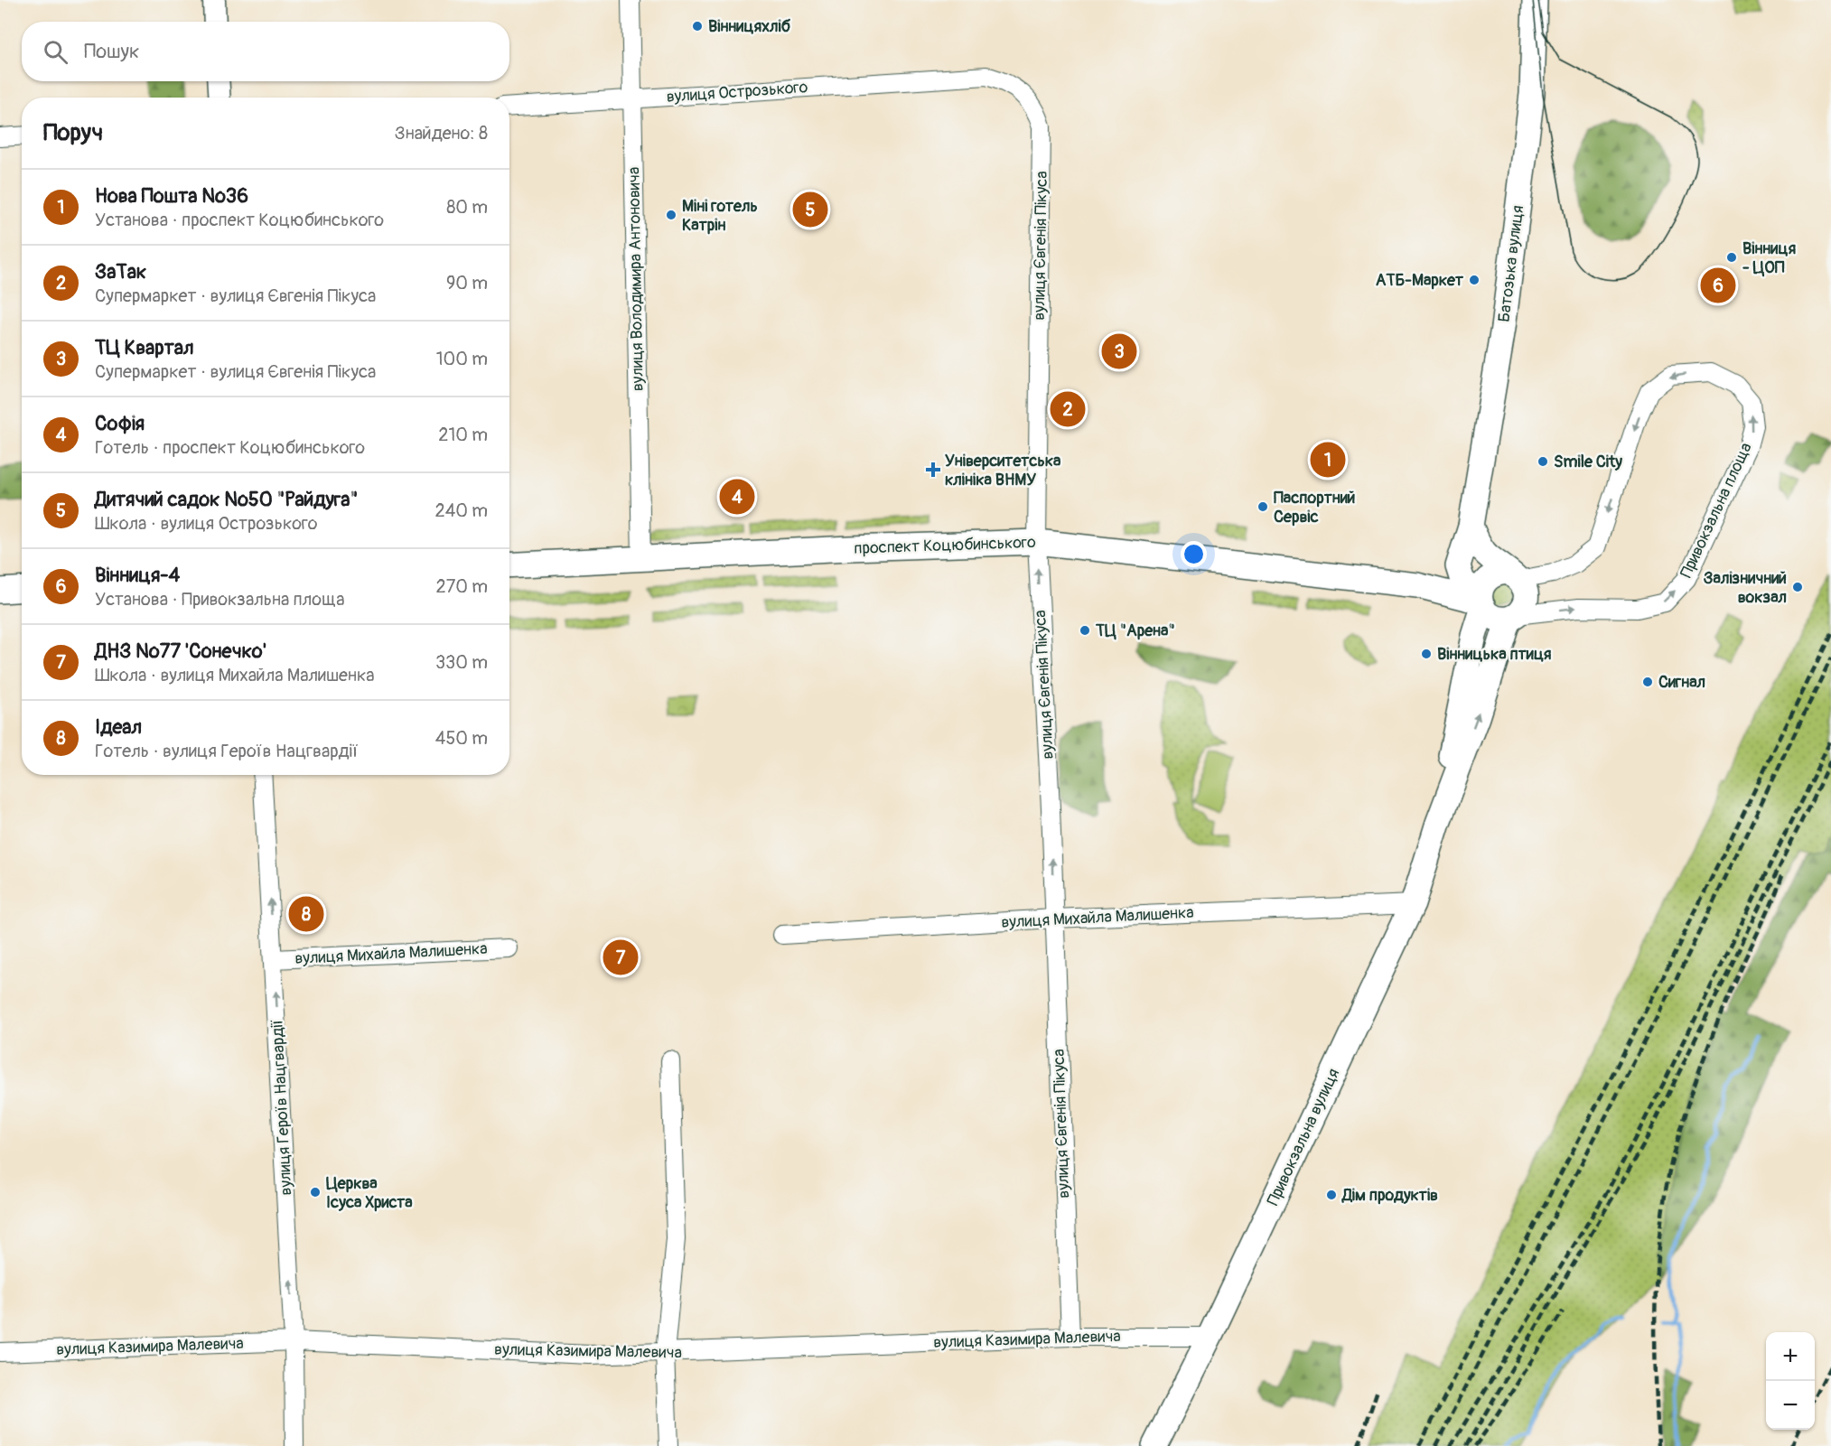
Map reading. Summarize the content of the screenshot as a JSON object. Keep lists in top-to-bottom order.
{
  "streets": {
    "main road": ["Батозька вулиця", "проспект Коцюбинського", "Привокзальна вулиця"],
    "street": [
      "вулиця Острозького",
      "вулиця Євгенія Пікуса",
      "вулиця Володимира Антоновича",
      "Привокзальна площа",
      "вулиця Михайла Малишенка",
      "вулиця Героїв Нацгвардії",
      "вулиця Казимира Малевича"
    ]
  },
  "crossings": [
    ["вулиця Острозького", "вулиця Євгенія Пікуса"],
    ["вулиця Острозького", "вулиця Володимира Антоновича"],
    ["вулиця Євгенія Пікуса", "проспект Коцюбинського"],
    ["вулиця Євгенія Пікуса", "вулиця Михайла Малишенка"],
    ["вулиця Євгенія Пікуса", "вулиця Казимира Малевича"],
    ["вулиця Володимира Антоновича", "проспект Коцюбинського"],
    ["вулиця Михайла Малишенка", "вулиця Героїв Нацгвардії"],
    ["вулиця Михайла Малишенка", "Привокзальна вулиця"],
    ["вулиця Героїв Нацгвардії", "вулиця Казимира Малевича"],
    ["Привокзальна вулиця", "вулиця Казимира Малевича"]
  ],
  "one_way": ["вулиця Героїв Нацгвардії"],
  "places": {
    "other": [
      "Вінницяхліб",
      "Міні готель Катрін",
      "Вінниця - ЦОП",
      "АТБ-Маркет",
      "Smile City",
      "Паспортний Сервіс",
      "Залізничний вокзал",
      "ТЦ \"Арена\"",
      "Вінницька птиця",
      "Сигнал",
      "Церква Ісуса Христа",
      "Дім продуктів"
    ],
    "health": ["Університетська клініка ВНМУ"]
  },
  "page": {
    "search": "Пошук",
    "heading": ["Поруч", "Знайдено: 8"],
    "list": [
      {
        "mark": "1",
        "name": "Нова Пошта №36",
        "note": "Установа · проспект Коцюбинського",
        "value": "80 m"
      },
      {
        "mark": "2",
        "name": "ЗаТак",
        "note": "Супермаркет · вулиця Євгенія Пікуса",
        "value": "90 m"
      },
      {
        "mark": "3",
        "name": "ТЦ Квартал",
        "note": "Супермаркет · вулиця Євгенія Пікуса",
        "value": "100 m"
      },
      {
        "mark": "4",
        "name": "Софія",
        "note": "Готель · проспект Коцюбинського",
        "value": "210 m"
      },
      {
        "mark": "5",
        "name": "Дитячий садок №50 \"Райдуга\"",
        "note": "Школа · вулиця Острозького",
        "value": "240 m"
      },
      {
        "mark": "6",
        "name": "Вінниця-4",
        "note": "Установа · Привокзальна площа",
        "value": "270 m"
      },
      {
        "mark": "7",
        "name": "ДНЗ №77 'Сонечко'",
        "note": "Школа · вулиця Михайла Малишенка",
        "value": "330 m"
      },
      {
        "mark": "8",
        "name": "Ідеал",
        "note": "Готель · вулиця Героїв Нацгвардії",
        "value": "450 m"
      }
    ],
    "pins": [
      "5",
      "6",
      "3",
      "2",
      "1",
      "4",
      "8",
      "7"
    ],
    "map_buttons": ["+", "−"]
  }
}
